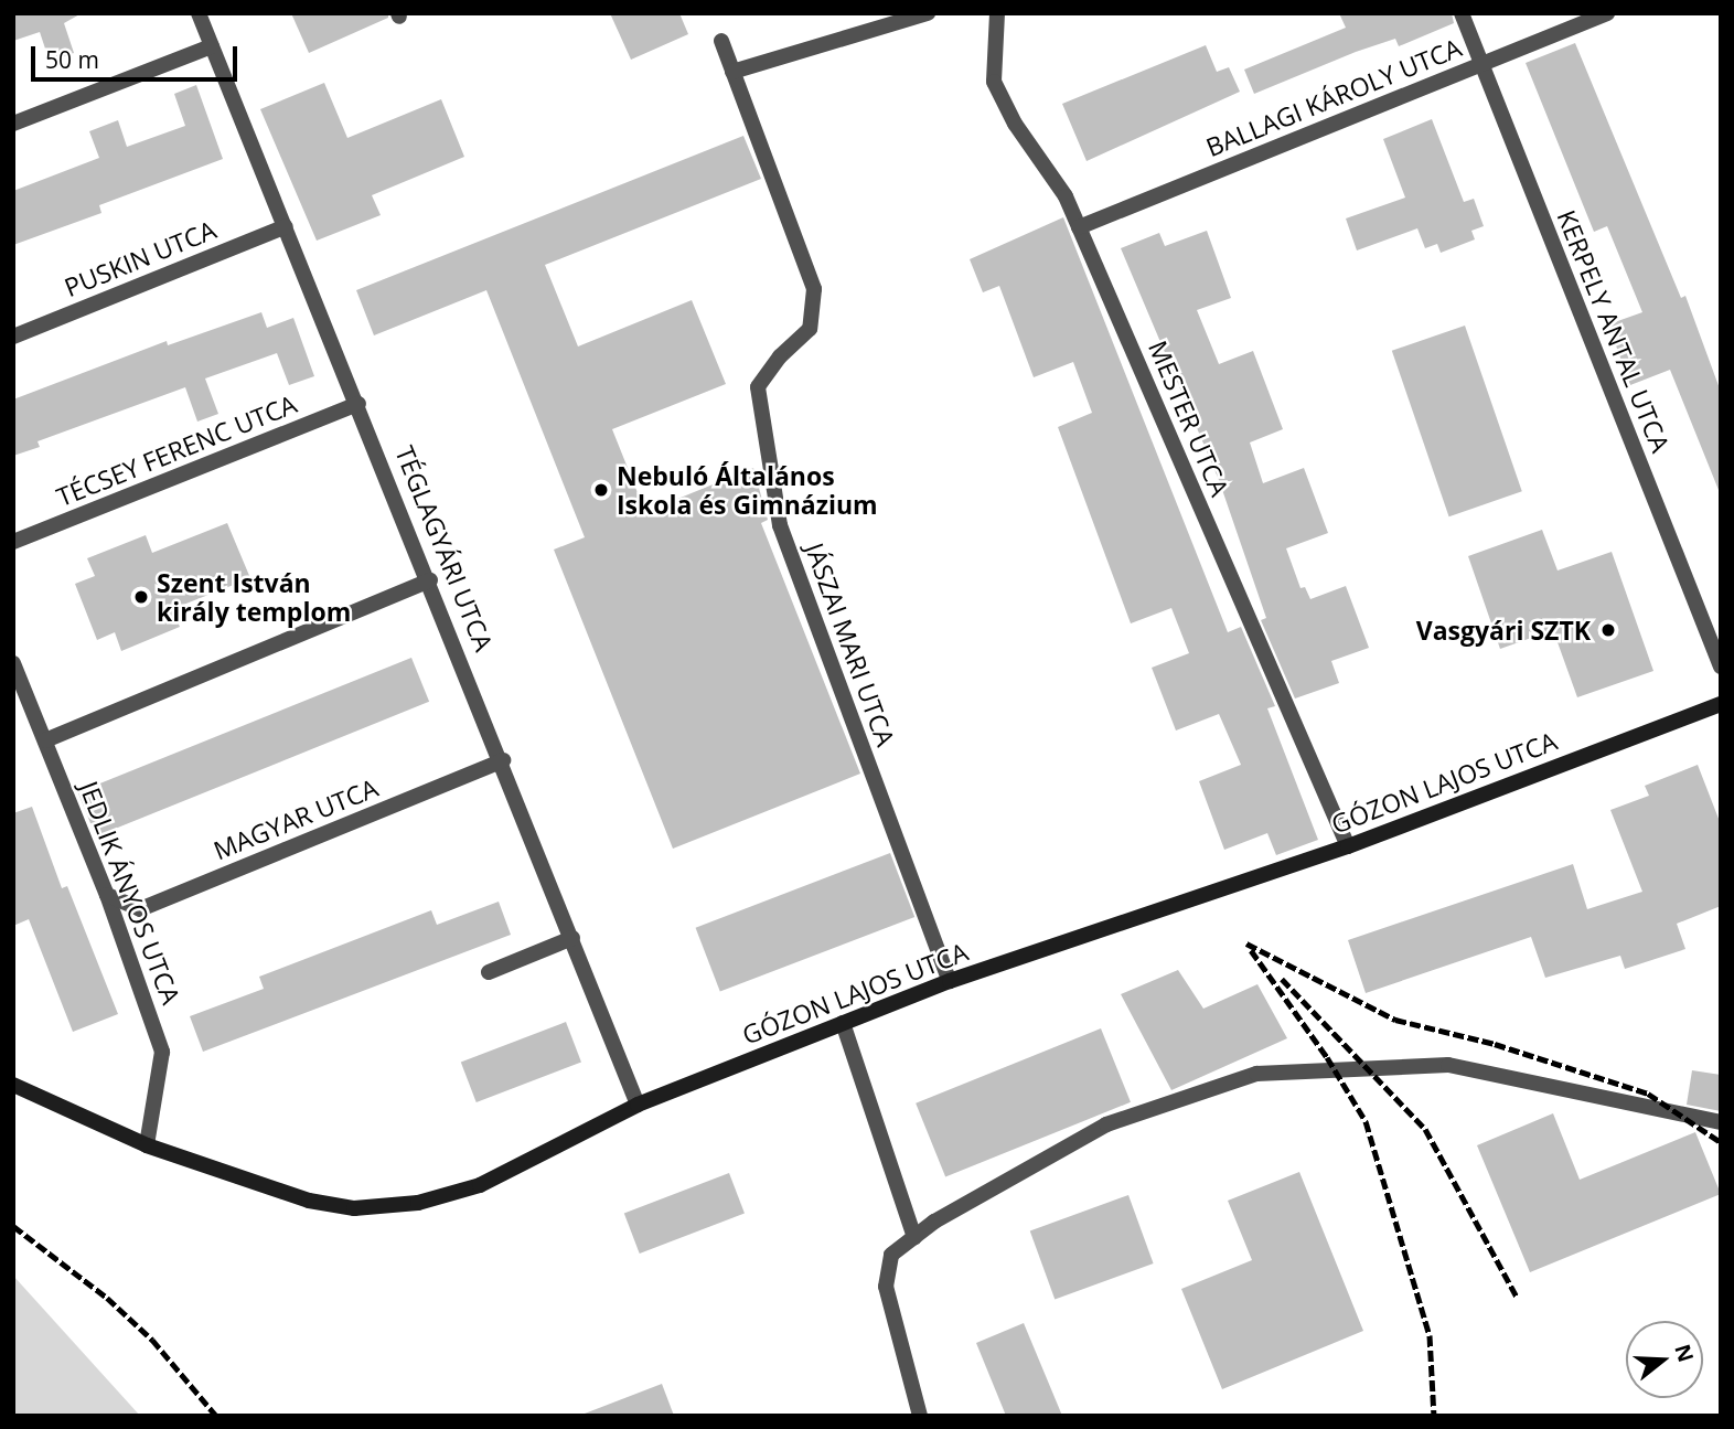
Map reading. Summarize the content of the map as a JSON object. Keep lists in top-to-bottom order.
{
  "streets": {
    "street": [
      "BALLAGI KÁROLY UTCA",
      "PUSKIN UTCA",
      "KERPELY ANTAL UTCA",
      "MESTER UTCA",
      "TÉCSEY FERENC UTCA",
      "TÉGLAGYÁRI UTCA",
      "JÁSZAI MARI UTCA",
      "GÓZON LAJOS UTCA",
      "MAGYAR UTCA",
      "JEDLIK ÁNYOS UTCA"
    ]
  },
  "crossings": [
    ["BALLAGI KÁROLY UTCA", "KERPELY ANTAL UTCA"],
    ["BALLAGI KÁROLY UTCA", "MESTER UTCA"],
    ["PUSKIN UTCA", "TÉGLAGYÁRI UTCA"],
    ["MESTER UTCA", "GÓZON LAJOS UTCA"],
    ["TÉCSEY FERENC UTCA", "TÉGLAGYÁRI UTCA"],
    ["TÉGLAGYÁRI UTCA", "GÓZON LAJOS UTCA"],
    ["TÉGLAGYÁRI UTCA", "MAGYAR UTCA"],
    ["JÁSZAI MARI UTCA", "GÓZON LAJOS UTCA"],
    ["GÓZON LAJOS UTCA", "JEDLIK ÁNYOS UTCA"],
    ["MAGYAR UTCA", "JEDLIK ÁNYOS UTCA"]
  ],
  "places": ["Nebuló Általános Iskola és Gimnázium", "Szent István király templom", "Vasgyári SZTK"],
  "scale_bar": "50 m",
  "north": "right"
}
